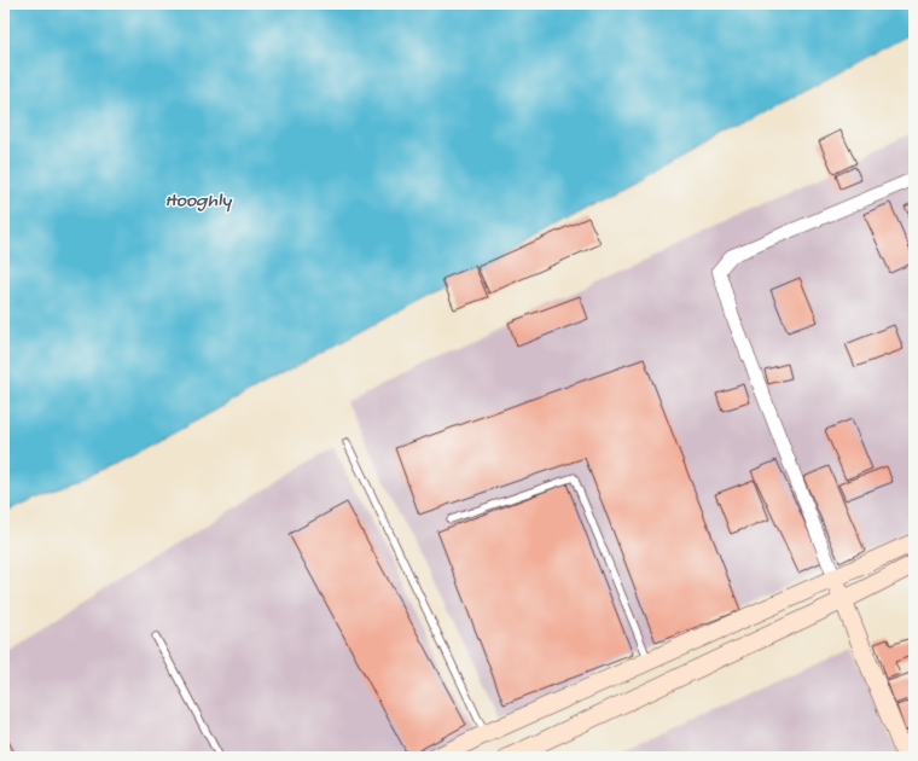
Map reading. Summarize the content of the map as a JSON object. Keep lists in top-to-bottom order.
{
  "water": ["Hooghly"]
}
